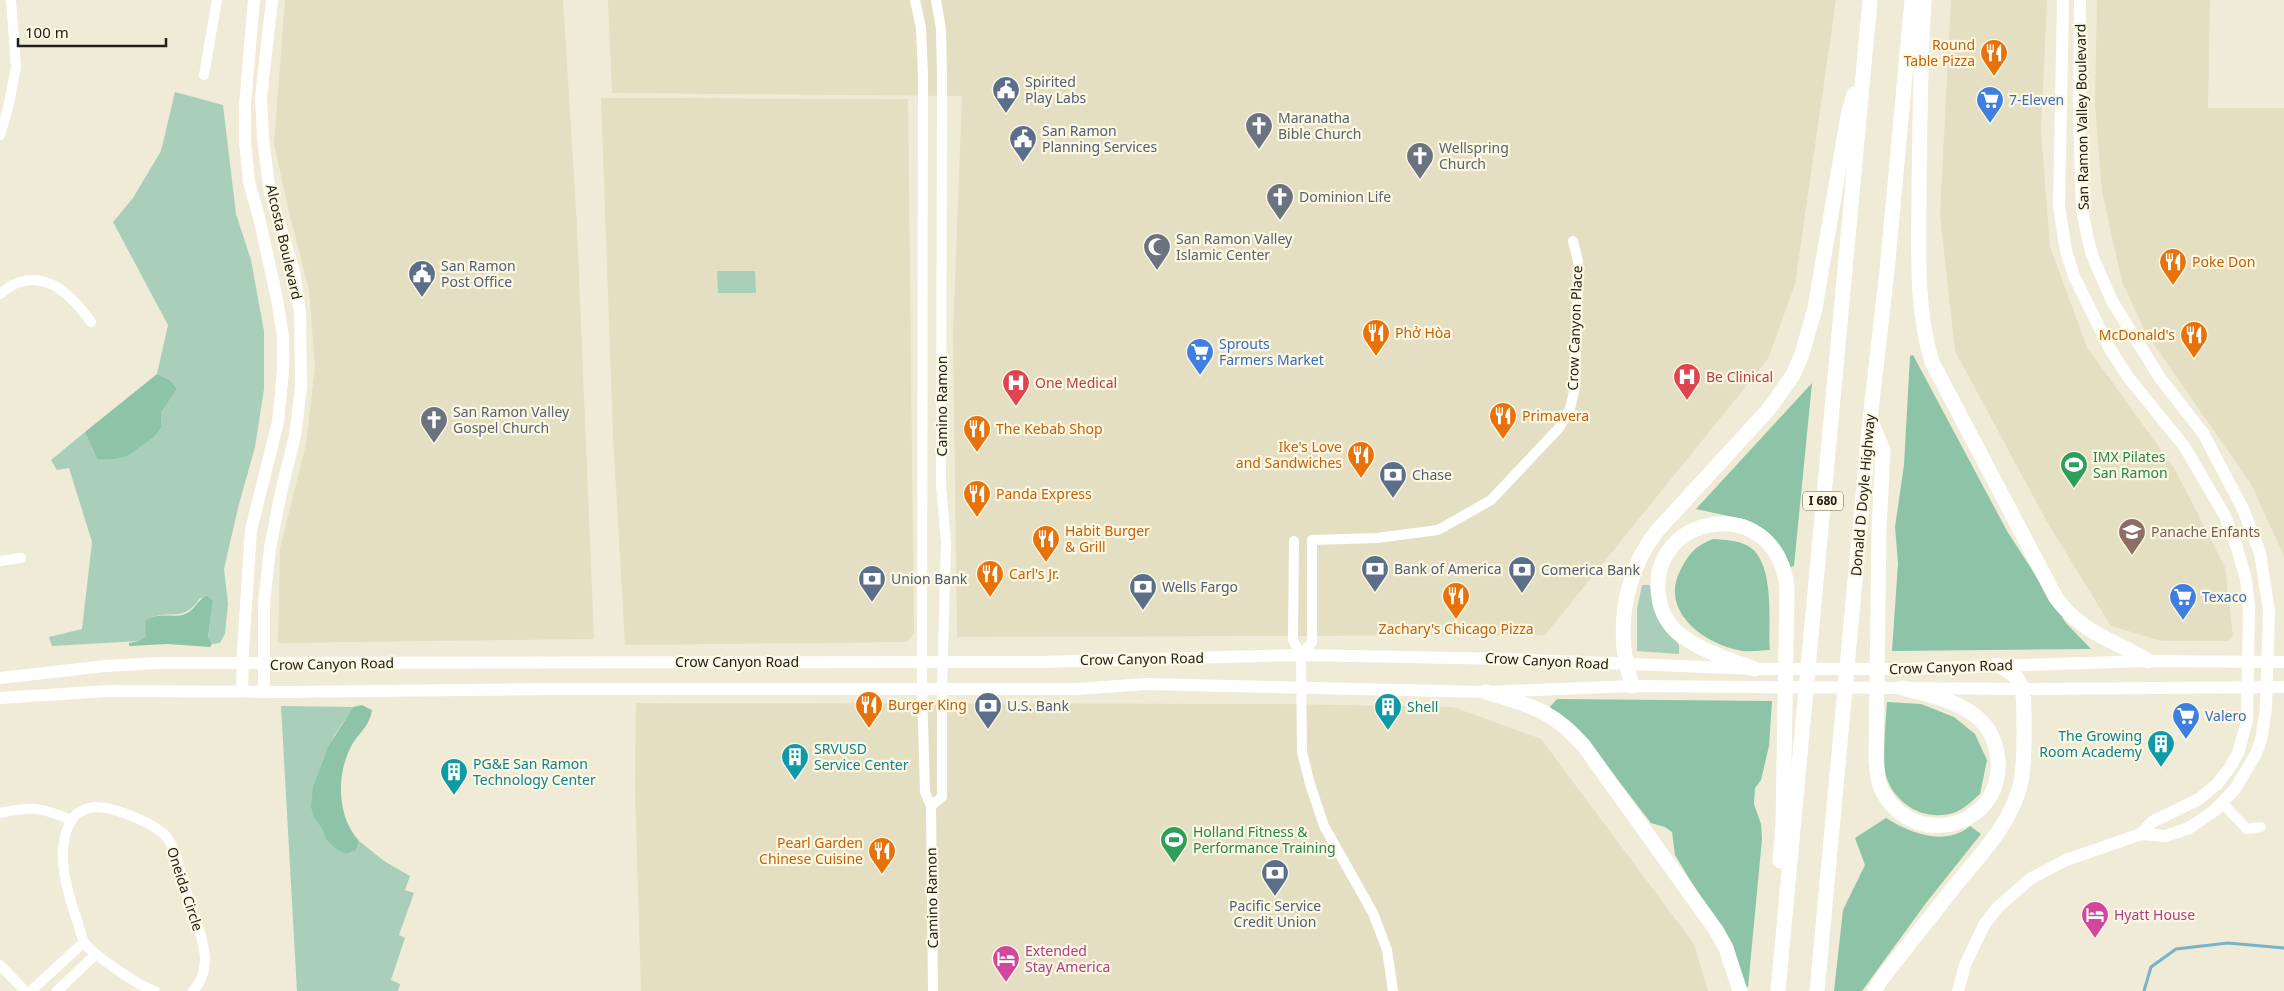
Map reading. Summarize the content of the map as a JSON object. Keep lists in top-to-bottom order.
{
  "streets": {
    "highway": ["Donald D Doyle Highway", "I 680"],
    "main road": ["San Ramon Valley Boulevard", "Alcosta Boulevard", "Crow Canyon Road"],
    "street": ["Crow Canyon Place", "Camino Ramon", "Oneida Circle"]
  },
  "crossings": [
    ["San Ramon Valley Boulevard", "Crow Canyon Road"],
    ["Alcosta Boulevard", "Crow Canyon Road"],
    ["Crow Canyon Place", "Crow Canyon Road"],
    ["Camino Ramon", "Crow Canyon Road"]
  ],
  "places": {
    "restaurant": [
      "Round Table Pizza",
      "Poke Don",
      "Phở Hòa",
      "McDonald's",
      "Primavera",
      "The Kebab Shop",
      "Ike's Love and Sandwiches",
      "Panda Express",
      "Habit Burger & Grill",
      "Carl's Jr.",
      "Zachary's Chicago Pizza",
      "Burger King",
      "Pearl Garden Chinese Cuisine"
    ],
    "public building": ["Spirited Play Labs", "San Ramon Planning Services", "San Ramon Post Office"],
    "supermarket": [
      "7-Eleven",
      "Sprouts Farmers Market",
      "Texaco",
      "Valero"
    ],
    "church": [
      "Maranatha Bible Church",
      "Wellspring Church",
      "Dominion Life",
      "San Ramon Valley Gospel Church"
    ],
    "mosque": ["San Ramon Valley Islamic Center"],
    "hospital": ["Be Clinical", "One Medical"],
    "sports": ["IMX Pilates San Ramon", "Holland Fitness & Performance Training"],
    "bank": [
      "Chase",
      "Bank of America",
      "Comerica Bank",
      "Union Bank",
      "Wells Fargo",
      "U.S. Bank",
      "Pacific Service Credit Union"
    ],
    "school or university": ["Panache Enfants"],
    "building": [
      "Shell",
      "The Growing Room Academy",
      "SRVUSD Service Center",
      "PG&E San Ramon Technology Center"
    ],
    "hotel": ["Hyatt House", "Extended Stay America"]
  },
  "scale_bar": "100 m"
}
